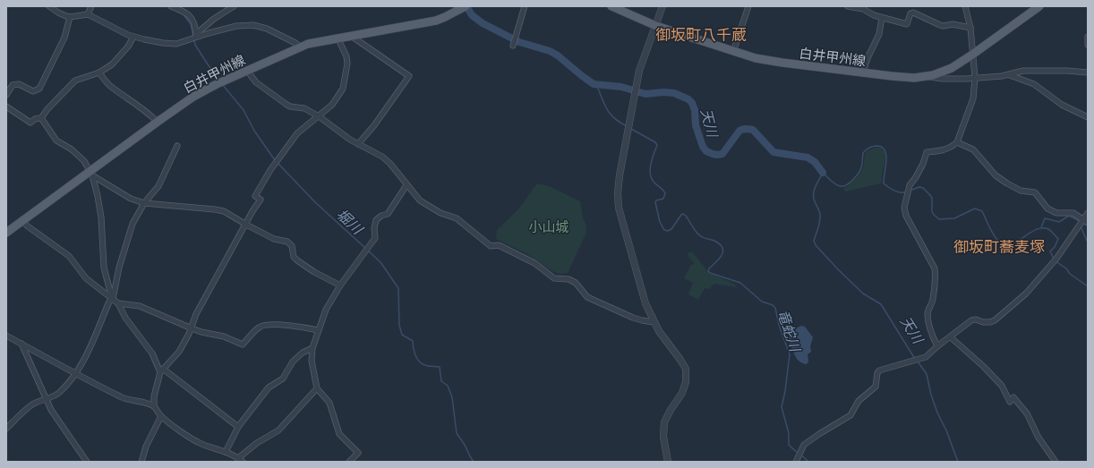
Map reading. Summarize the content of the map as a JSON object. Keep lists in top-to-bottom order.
{
  "streets": {
    "main road": ["白井甲州線"]
  },
  "districts": ["御坂町八千蔵", "御坂町蕎麦塚"],
  "water": ["天川", "堀川", "竜蛇川"],
  "parks": ["小山城"]
}
